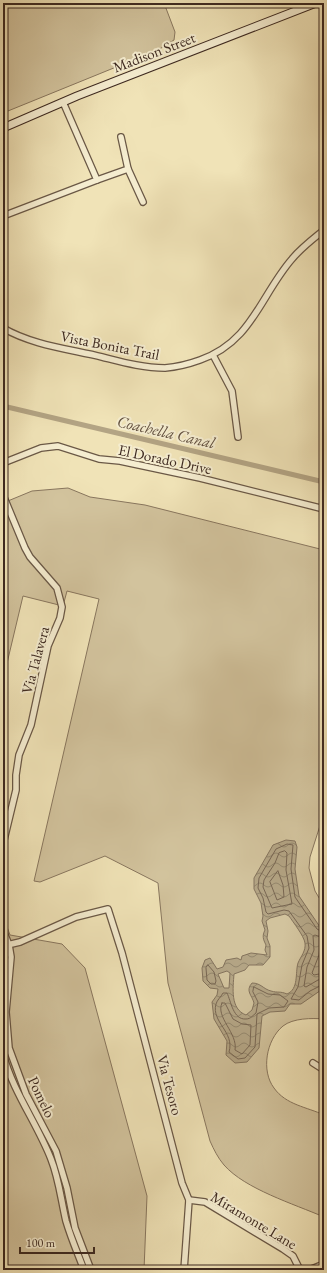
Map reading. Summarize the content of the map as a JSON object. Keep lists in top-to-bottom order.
{
  "streets": {
    "street": [
      "Madison Street",
      "Vista Bonita Trail",
      "El Dorado Drive",
      "Via Talavera",
      "Via Tesoro",
      "Pomelo",
      "Miramonte Lane"
    ]
  },
  "crossings": [
    ["Via Tesoro", "Pomelo"],
    ["Via Tesoro", "Miramonte Lane"]
  ],
  "water": ["Coachella Canal"],
  "scale_bar": "100 m"
}
